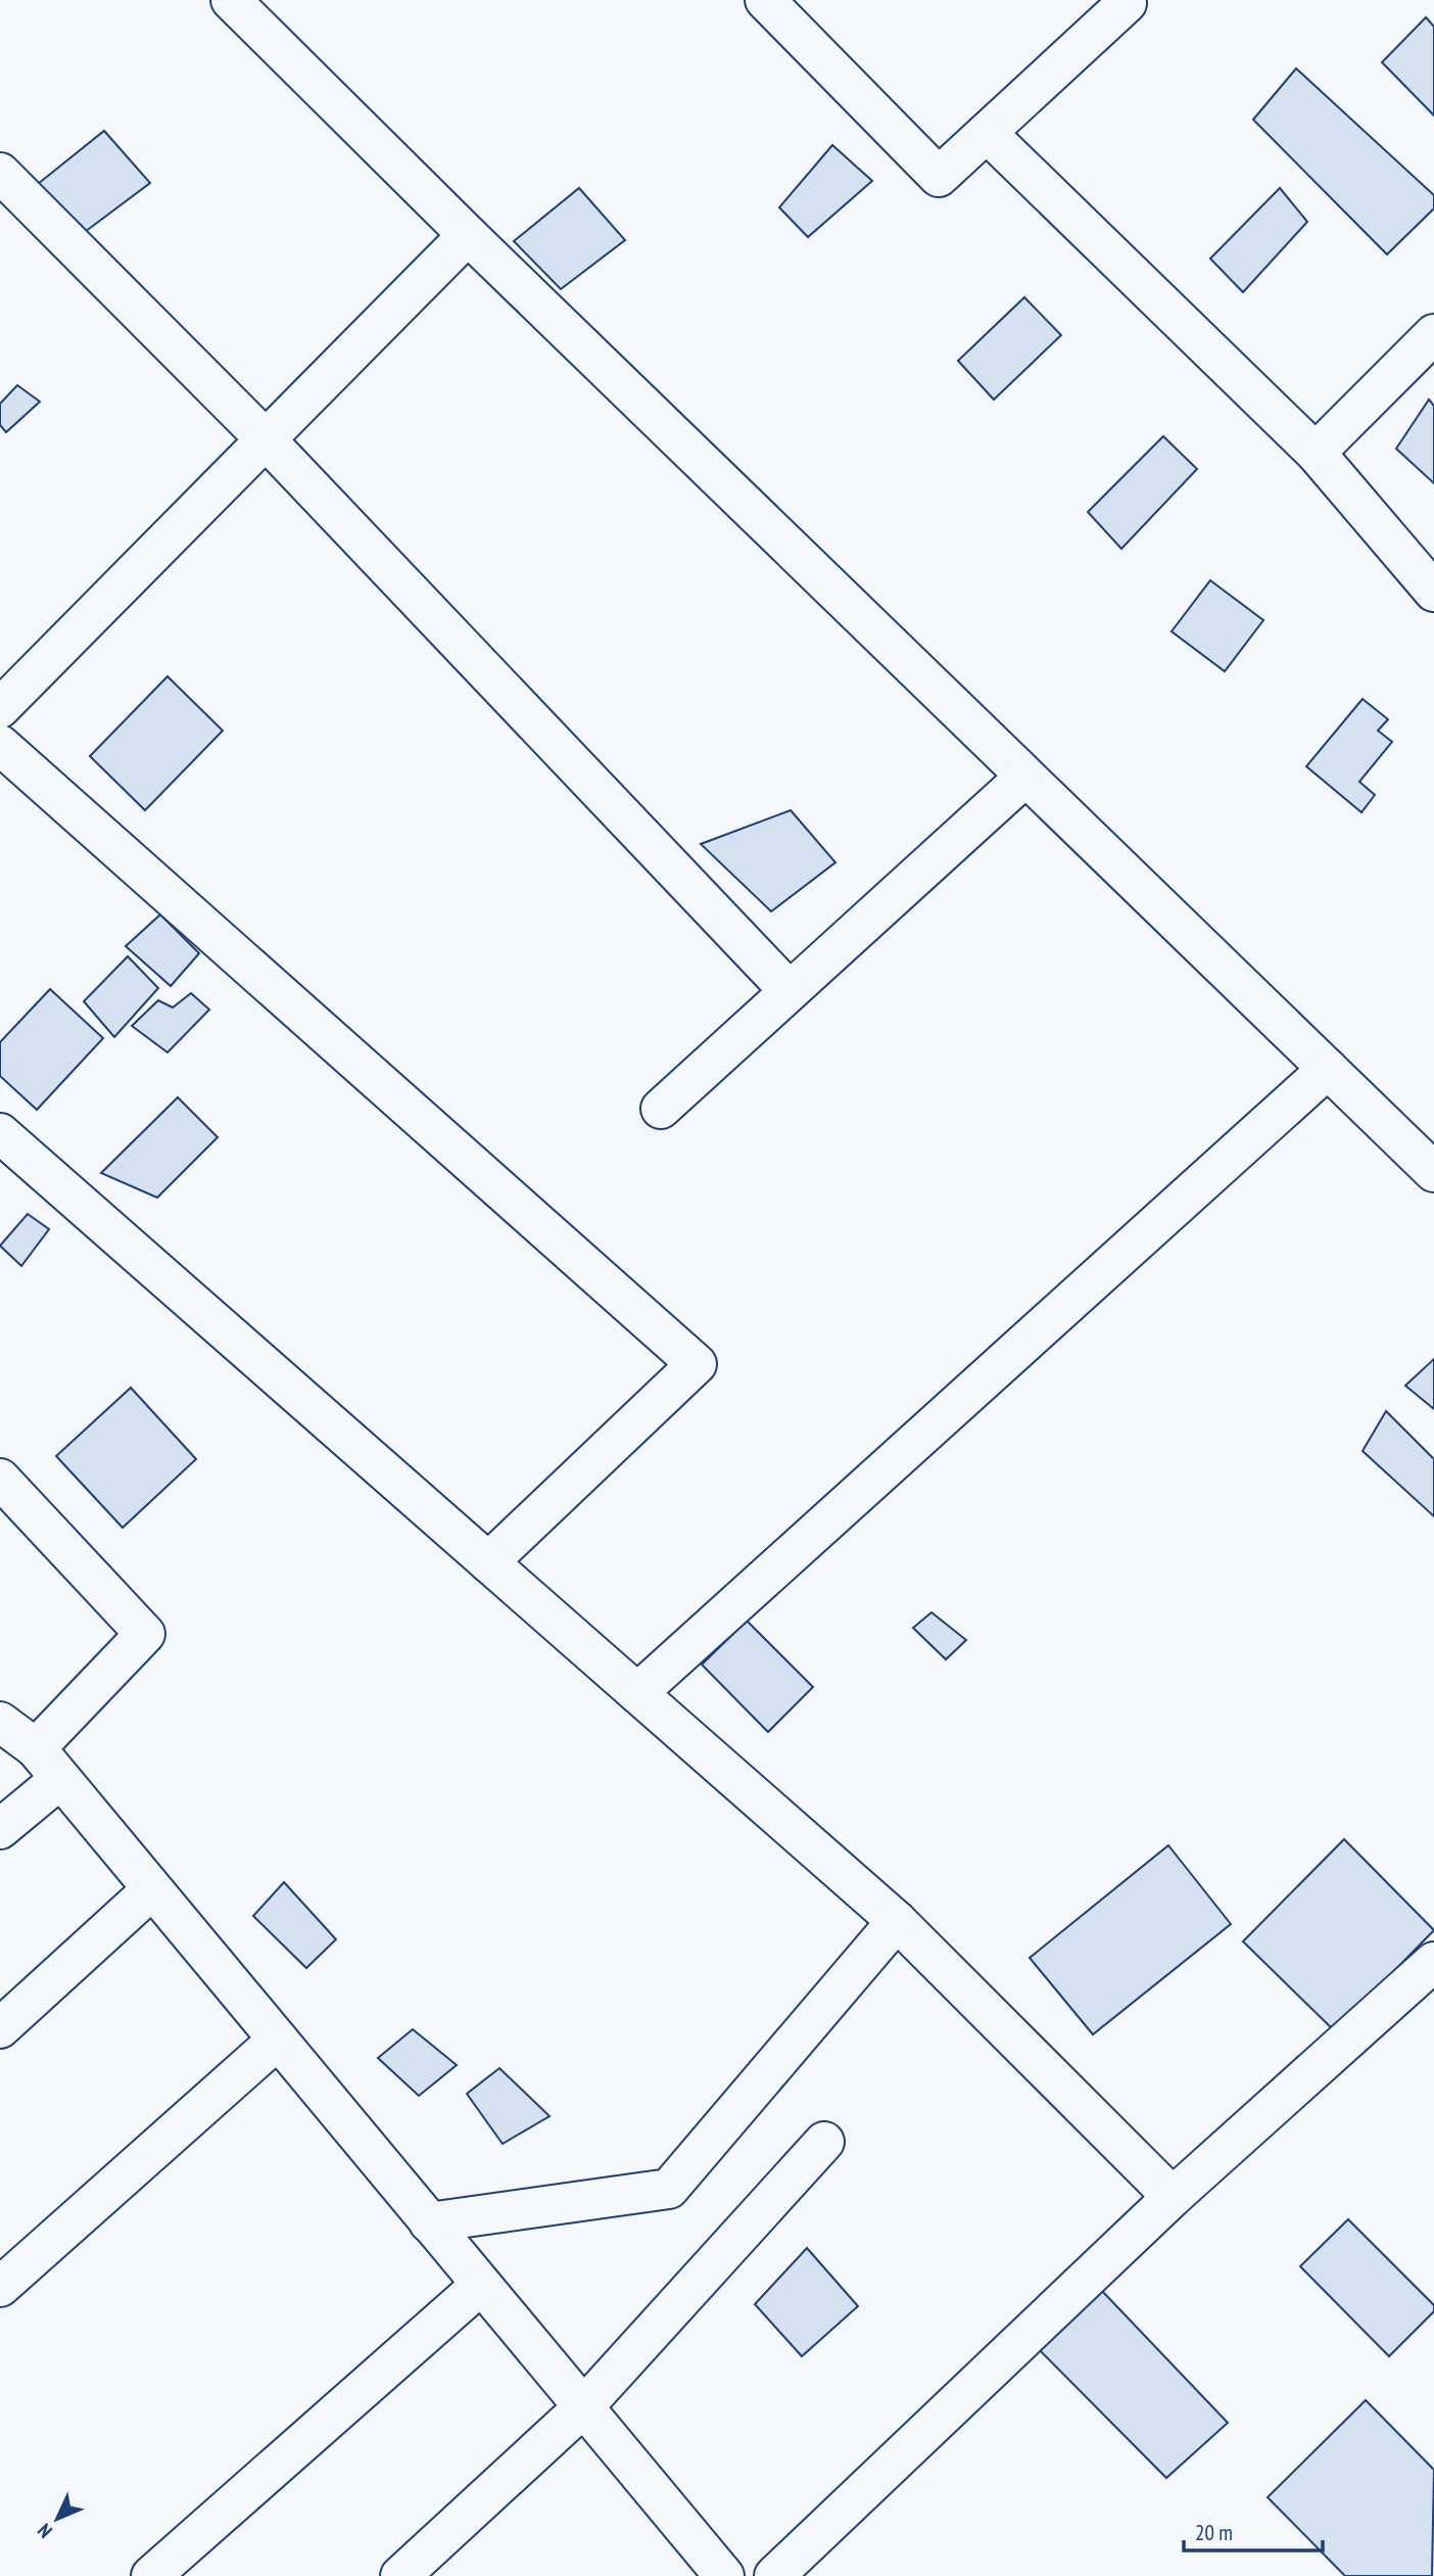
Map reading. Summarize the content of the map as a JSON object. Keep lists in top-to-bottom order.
{
  "scale_bar": "20 m",
  "north": "bottom left"
}
